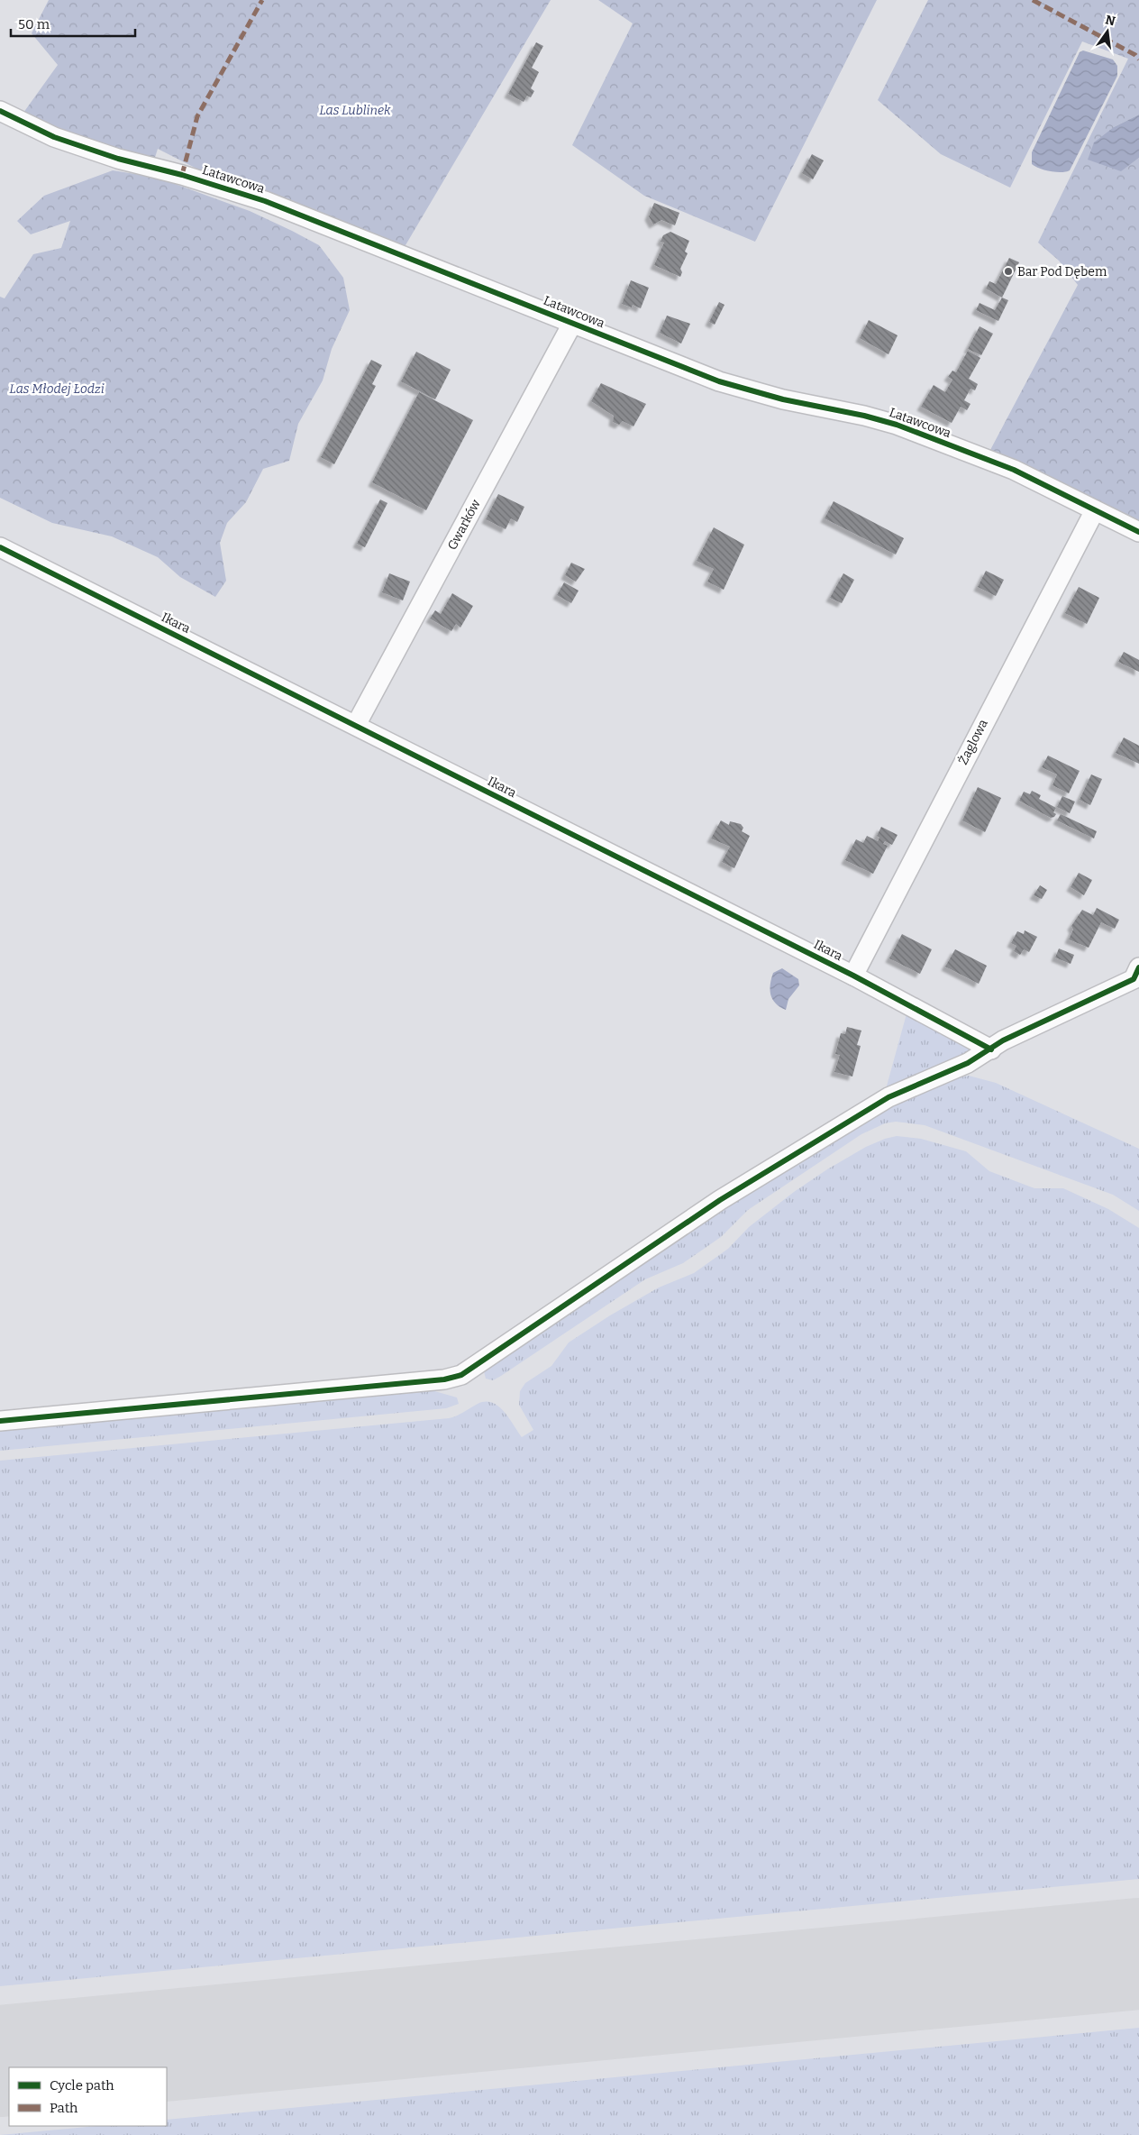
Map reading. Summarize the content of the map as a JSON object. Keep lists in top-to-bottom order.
{
  "streets": {
    "street": [
      "Latawcowa",
      "Gwarków",
      "Ikara",
      "Żaglowa"
    ]
  },
  "crossings": [
    ["Latawcowa", "Gwarków"],
    ["Latawcowa", "Żaglowa"],
    ["Gwarków", "Ikara"],
    ["Ikara", "Żaglowa"]
  ],
  "parks": ["Las Lublinek", "Las Młodej Łodzi"],
  "places": ["Bar Pod Dębem"],
  "legend": ["Cycle path", "Path"],
  "scale_bar": "50 m",
  "north": "top"
}
